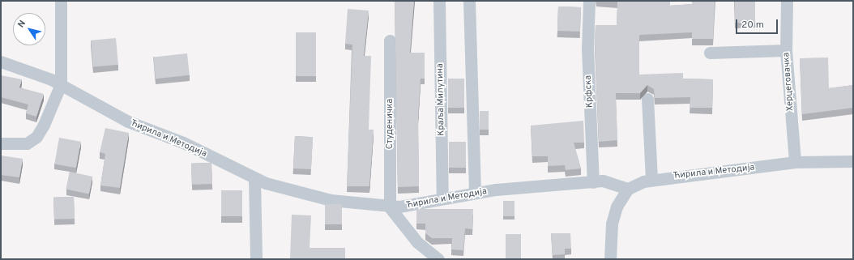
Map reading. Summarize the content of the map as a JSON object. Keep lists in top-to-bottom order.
{
  "streets": {
    "street": [
      "Херцеговачка",
      "Крфска",
      "Краља Милутина",
      "Студеничка",
      "Ћирила и Методија"
    ]
  },
  "crossings": [
    ["Херцеговачка", "Ћирила и Методија"],
    ["Крфска", "Ћирила и Методија"],
    ["Краља Милутина", "Ћирила и Методија"],
    ["Студеничка", "Ћирила и Методија"]
  ],
  "scale_bar": "20 m",
  "north": "top left"
}
